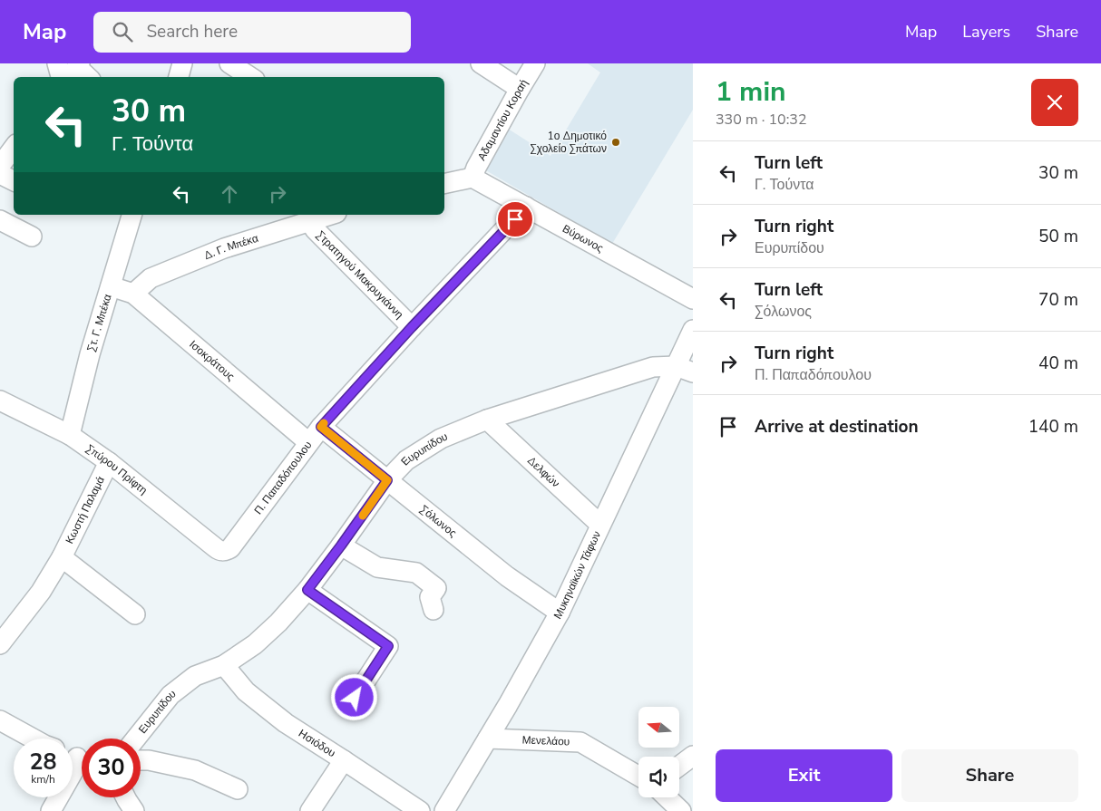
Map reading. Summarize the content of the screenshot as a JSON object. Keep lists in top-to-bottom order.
{
  "streets": {
    "street": [
      "Αδαμαντίου Κοραή",
      "Βύρωνος",
      "Δ. Γ. Μπέκα",
      "Στρατηγού Μακρυγιάννη",
      "Στ. Γ. Μπέκα",
      "Ισοκράτους",
      "Ευρυπίδου",
      "Σπύρου Πρίφτη",
      "Δελφών",
      "Π. Παπαδόπουλου",
      "Κωστή Παλαμά",
      "Σόλωνος",
      "Μυκηναϊκών Τάφων",
      "Μενελάου",
      "Ησιόδου"
    ]
  },
  "crossings": [
    ["Αδαμαντίου Κοραή", "Βύρωνος"],
    ["Βύρωνος", "Π. Παπαδόπουλου"],
    ["Δ. Γ. Μπέκα", "Στρατηγού Μακρυγιάννη"],
    ["Δ. Γ. Μπέκα", "Ισοκράτους"],
    ["Στρατηγού Μακρυγιάννη", "Π. Παπαδόπουλου"],
    ["Στ. Γ. Μπέκα", "Ισοκράτους"],
    ["Στ. Γ. Μπέκα", "Σπύρου Πρίφτη"],
    ["Ισοκράτους", "Π. Παπαδόπουλου"],
    ["Ευρυπίδου", "Δελφών"],
    ["Ευρυπίδου", "Σόλωνος"],
    ["Ευρυπίδου", "Μυκηναϊκών Τάφων"],
    ["Ευρυπίδου", "Ησιόδου"],
    ["Σπύρου Πρίφτη", "Π. Παπαδόπουλου"],
    ["Σπύρου Πρίφτη", "Κωστή Παλαμά"],
    ["Δελφών", "Μυκηναϊκών Τάφων"],
    ["Π. Παπαδόπουλου", "Σόλωνος"],
    ["Σόλωνος", "Μυκηναϊκών Τάφων"],
    ["Μυκηναϊκών Τάφων", "Μενελάου"]
  ],
  "places": ["1ο Δημοτικό Σχολείο Σπάτων"],
  "north": "left",
  "page": {
    "header": "Map",
    "search": "Search here",
    "nav": ["Map", "Layers", "Share"],
    "heading": ["1 min", "330 m · 10:32"],
    "turn": ["30 m", "Γ. Τούντα"],
    "list": [
      {
        "name": "Turn left",
        "note": "Γ. Τούντα",
        "value": "30 m"
      },
      {
        "name": "Turn right",
        "note": "Ευρυπίδου",
        "value": "50 m"
      },
      {
        "name": "Turn left",
        "note": "Σόλωνος",
        "value": "70 m"
      },
      {
        "name": "Turn right",
        "note": "Π. Παπαδόπουλου",
        "value": "40 m"
      },
      {
        "name": "Arrive at destination",
        "value": "140 m"
      }
    ],
    "speed": "28 km/h",
    "limit": "30",
    "buttons": ["Exit", "Share"]
  }
}
